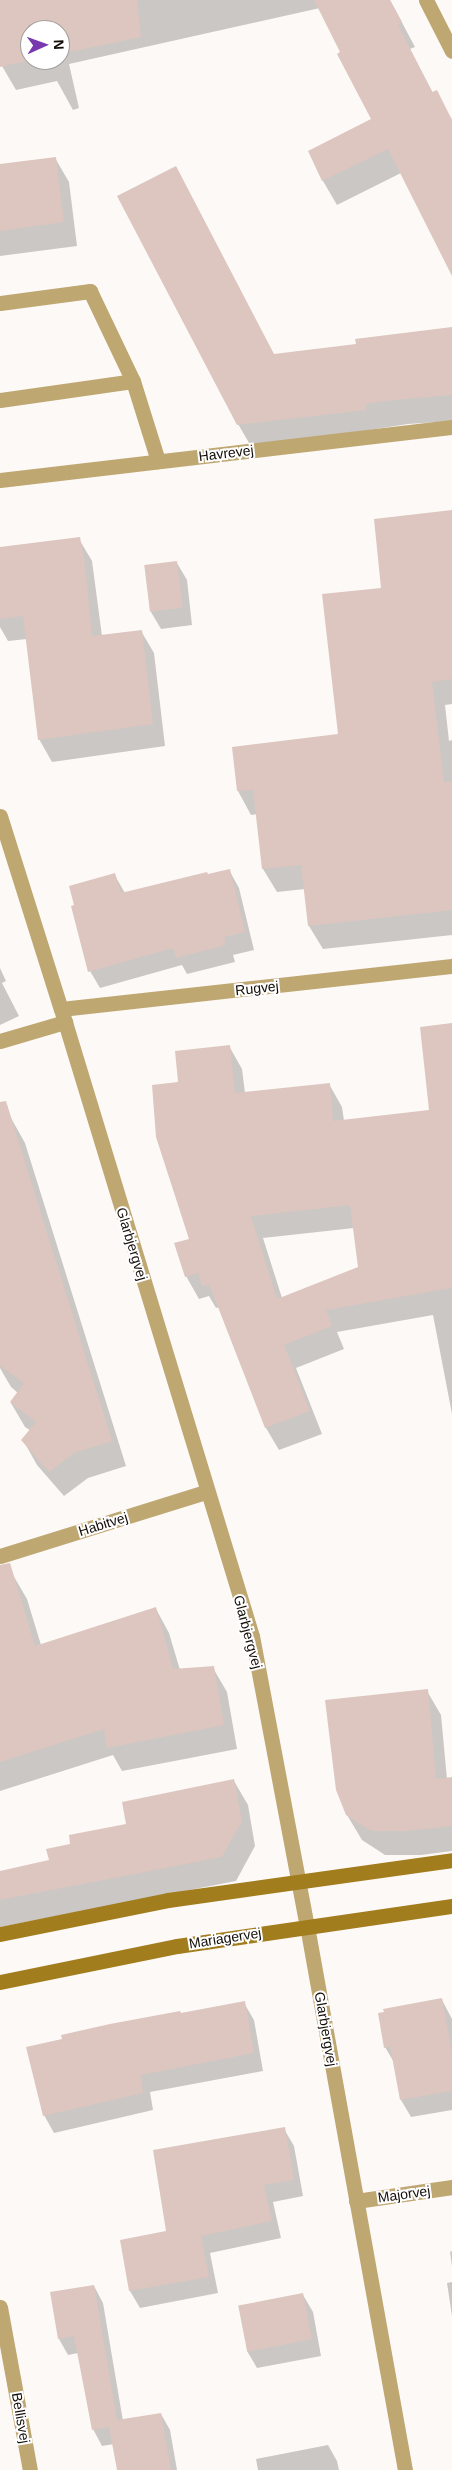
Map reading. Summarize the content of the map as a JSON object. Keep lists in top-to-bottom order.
{
  "streets": {
    "street": [
      "Havrevej",
      "Rugvej",
      "Glarbjergvej",
      "Habitvej",
      "Mariagervej",
      "Majorvej",
      "Bellisvej"
    ]
  },
  "crossings": [
    ["Rugvej", "Glarbjergvej"],
    ["Glarbjergvej", "Habitvej"],
    ["Glarbjergvej", "Mariagervej"],
    ["Glarbjergvej", "Majorvej"]
  ],
  "north": "right"
}
